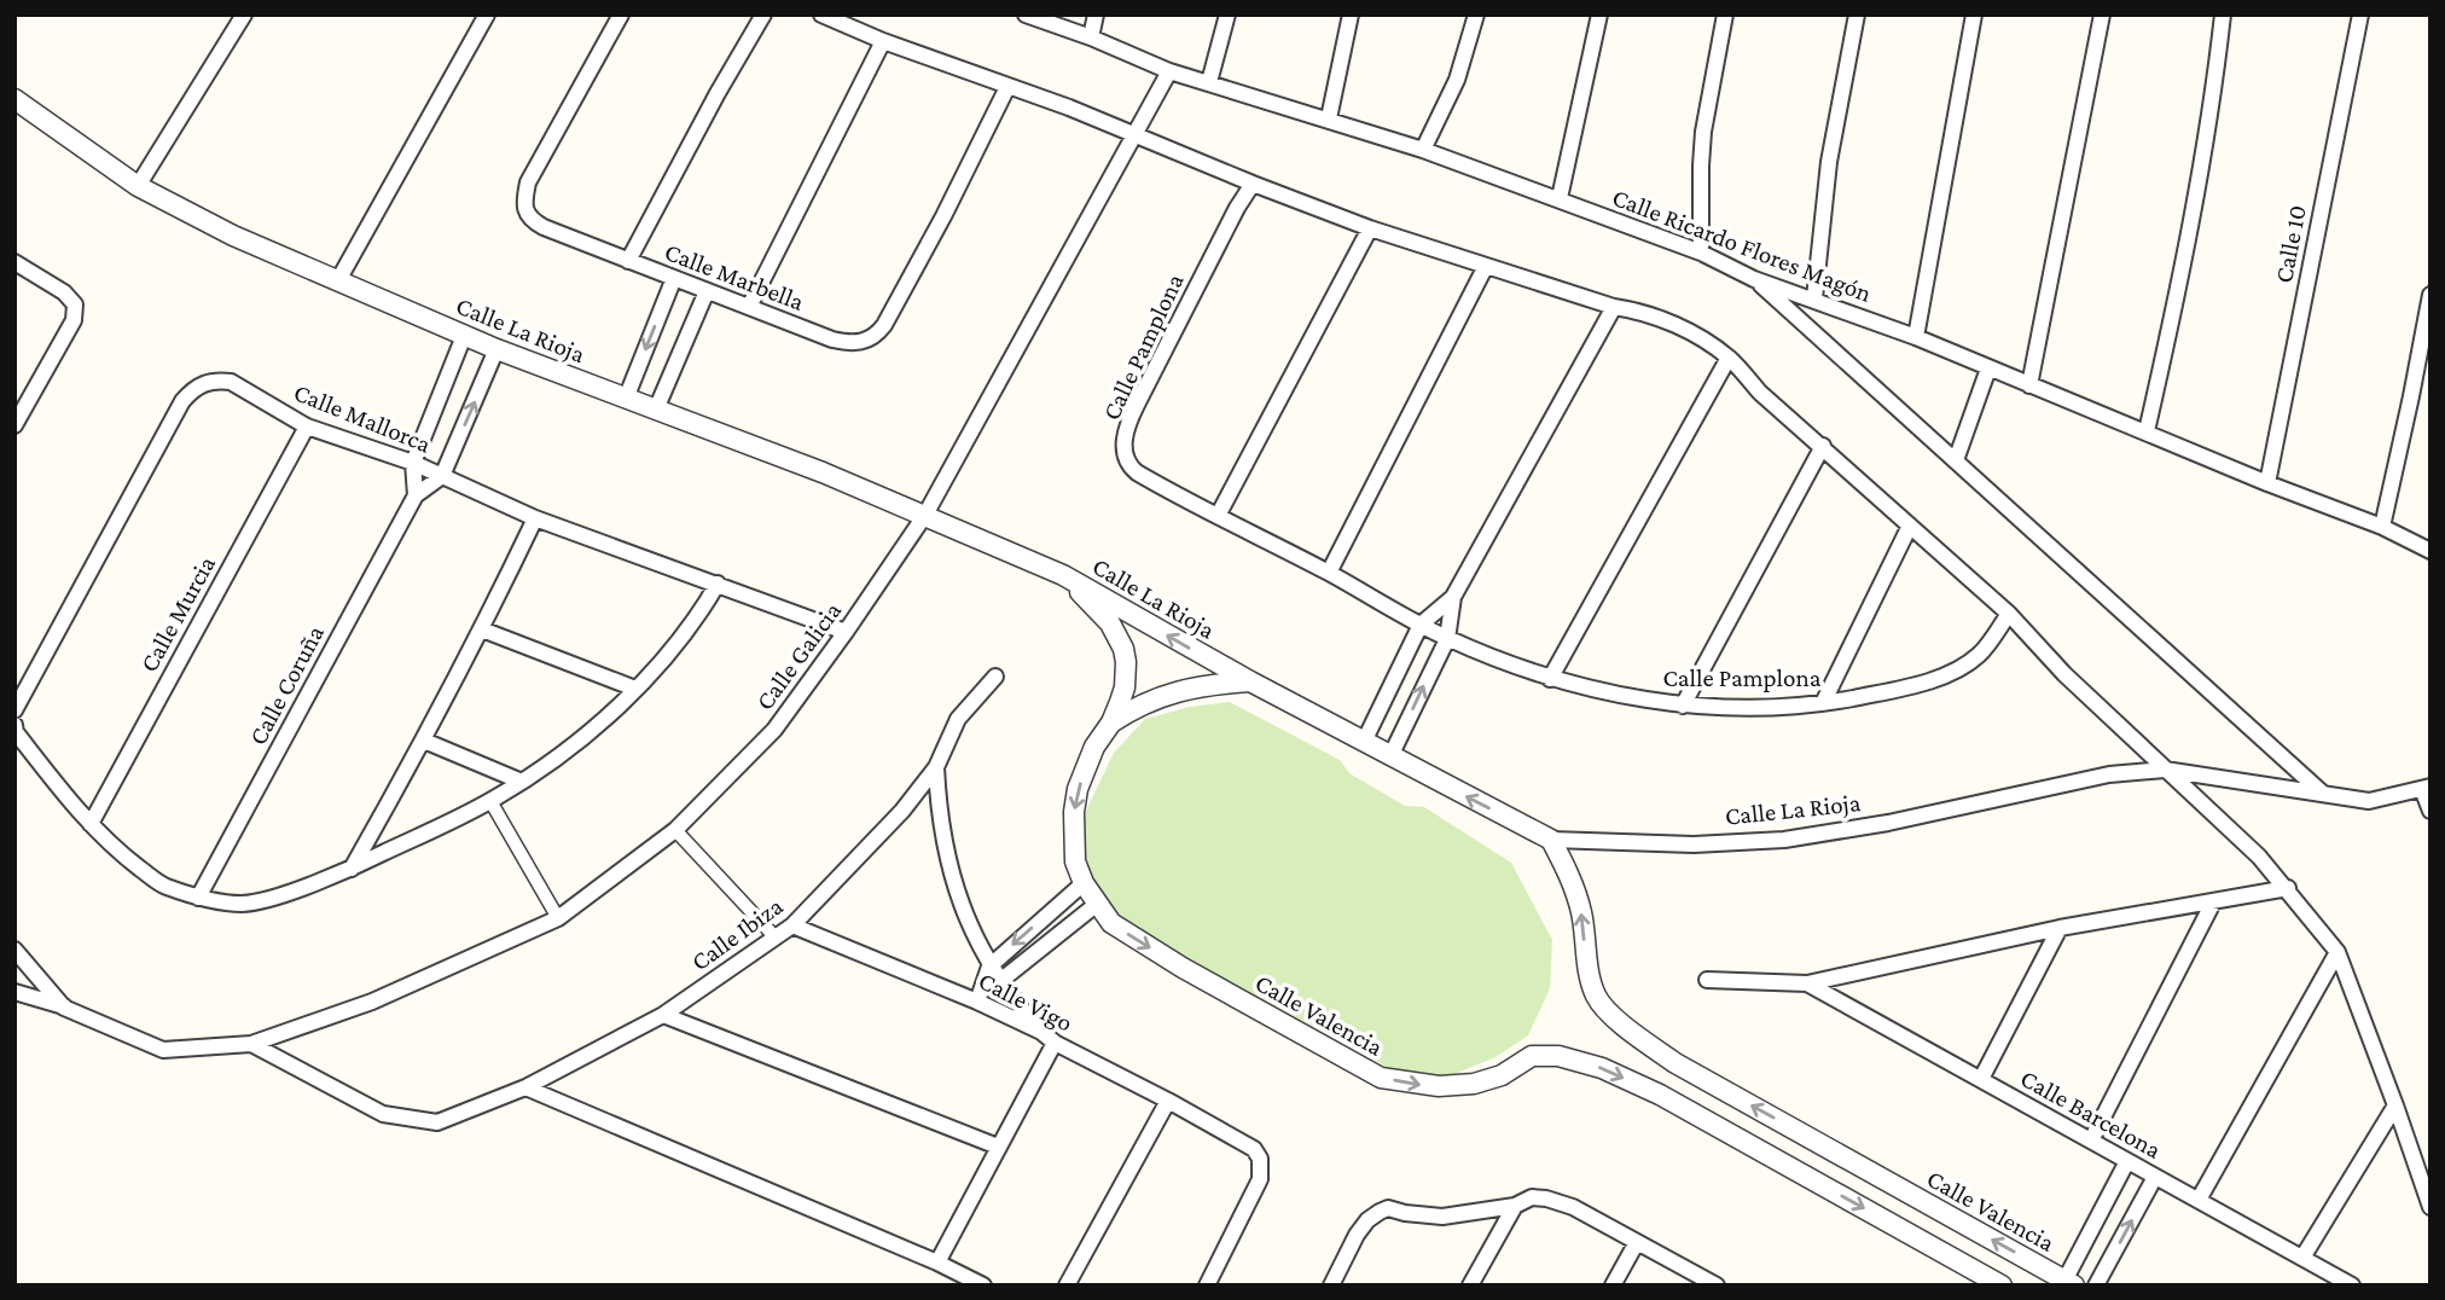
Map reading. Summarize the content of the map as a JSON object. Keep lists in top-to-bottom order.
{
  "streets": {
    "street": [
      "Calle 10",
      "Calle Ricardo Flores Magón",
      "Calle Marbella",
      "Calle La Rioja",
      "Calle Pamplona",
      "Calle Mallorca",
      "Calle Murcia",
      "Calle Galicia",
      "Calle Coruña",
      "Calle Ibiza",
      "Calle Vigo",
      "Calle Valencia",
      "Calle Barcelona"
    ]
  },
  "crossings": [
    ["Calle 10", "Calle Ricardo Flores Magón"],
    ["Calle Ricardo Flores Magón", "Calle Galicia"],
    ["Calle La Rioja", "Calle Galicia"],
    ["Calle La Rioja", "Calle Valencia"],
    ["Calle Mallorca", "Calle Murcia"],
    ["Calle Mallorca", "Calle Galicia"],
    ["Calle Mallorca", "Calle Coruña"],
    ["Calle Galicia", "Calle Ibiza"],
    ["Calle Ibiza", "Calle Vigo"]
  ]
}
